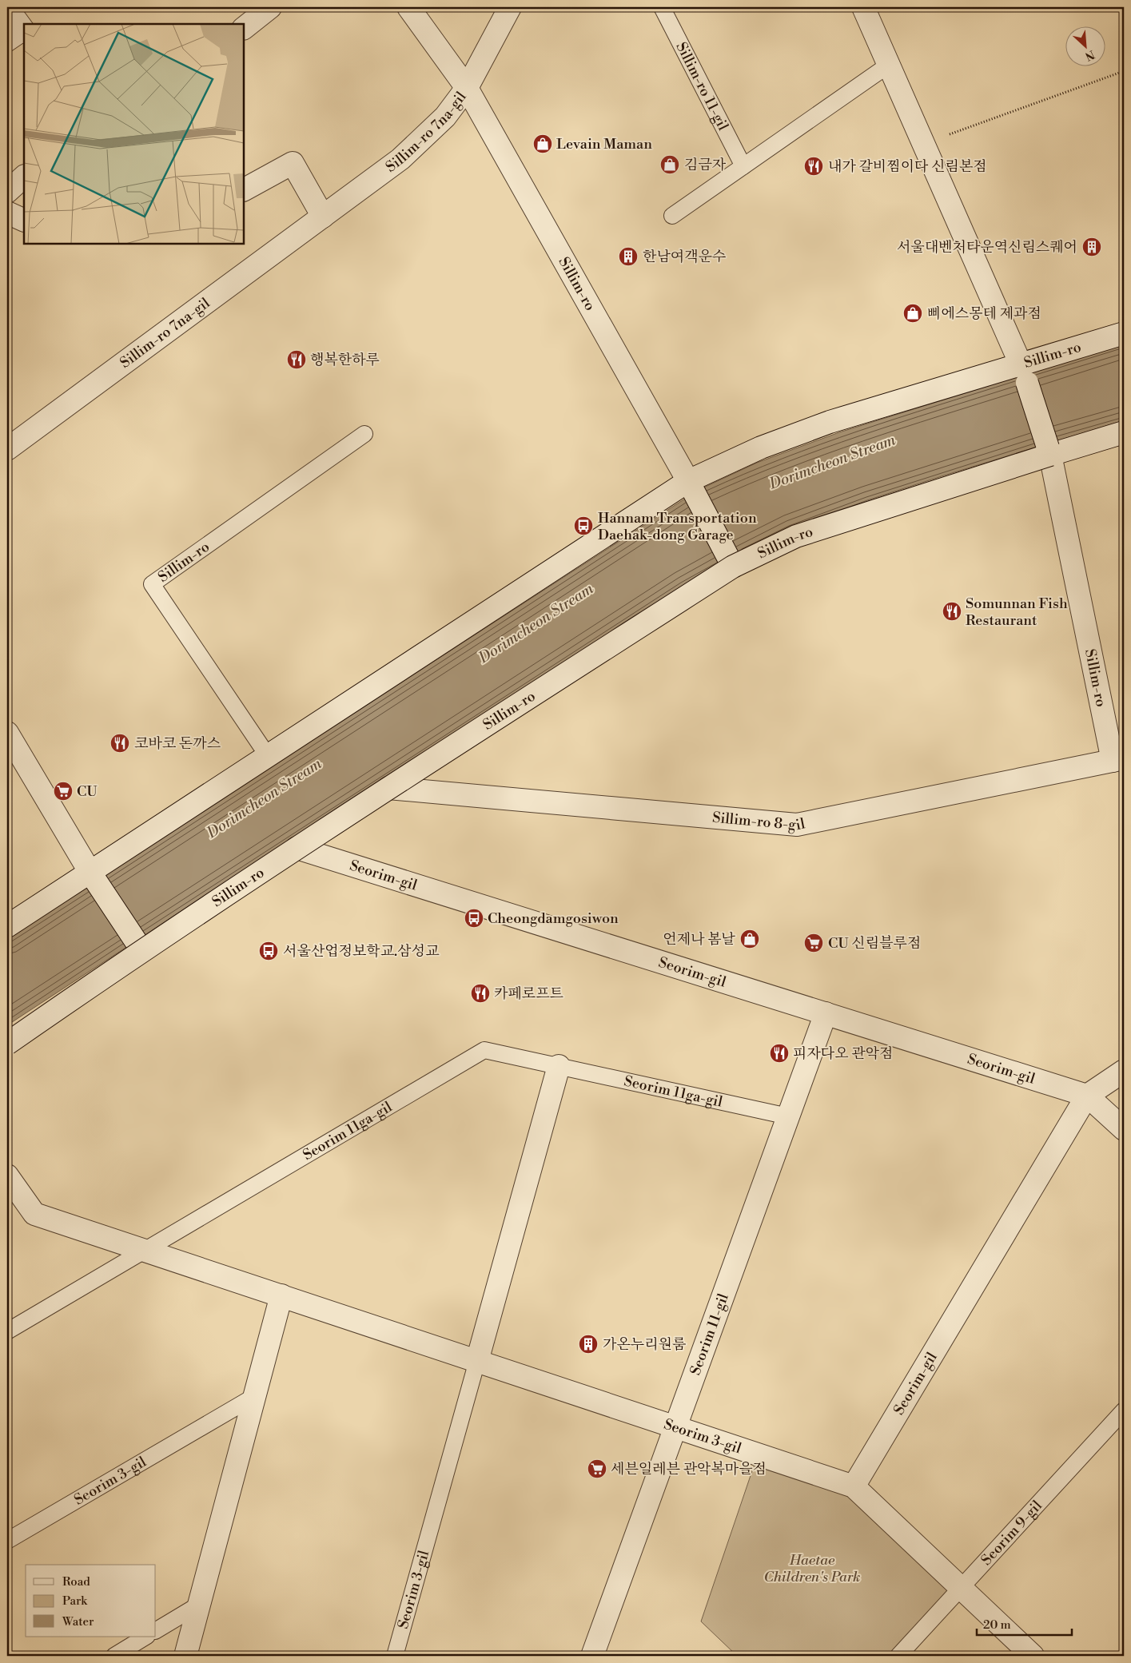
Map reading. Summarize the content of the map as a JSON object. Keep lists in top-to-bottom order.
{
  "streets": {
    "street": [
      "Sillim-ro 7na-gil",
      "Sillim-ro",
      "Sillim-ro 8-gil",
      "Seorim-gil",
      "Seorim 11-gil",
      "Seorim 3-gil"
    ],
    "lane": ["Sillim-ro 11-gil", "Seorim 11ga-gil", "Seorim 9-gil"]
  },
  "crossings": [
    ["Sillim-ro 7na-gil", "Sillim-ro"],
    ["Sillim-ro", "Sillim-ro 8-gil"],
    ["Sillim-ro", "Seorim-gil"],
    ["Seorim-gil", "Seorim 11-gil"],
    ["Seorim-gil", "Seorim 3-gil"],
    ["Seorim 11ga-gil", "Seorim 11-gil"],
    ["Seorim 11ga-gil", "Seorim 3-gil"],
    ["Seorim 11-gil", "Seorim 3-gil"],
    ["Seorim 3-gil", "Seorim 9-gil"]
  ],
  "water": ["Dorimcheon Stream"],
  "parks": ["Haetae Children's Park"],
  "places": {
    "shop": [
      "Levain Maman",
      "김금자",
      "삐에스몽테 제과점",
      "언제나 봄날"
    ],
    "restaurant": [
      "내가 갈비찜이다 신림본점",
      "행복한하루",
      "Somunnan Fish Restaurant",
      "코바코 돈까스",
      "카페로프트",
      "피자다오 관악점"
    ],
    "building": ["서울대벤처타운역신림스퀘어", "한남여객운수", "가온누리원룸"],
    "bus stop": ["Hannam Transportation Daehak-dong Garage", "Cheongdamgosiwon", "서울산업정보학교.삼성교"],
    "supermarket": ["CU", "CU 신림블루점", "세븐일레븐 관악복마을점"]
  },
  "legend": ["Road", "Park", "Water"],
  "scale_bar": "20 m",
  "north": "bottom right"
}
